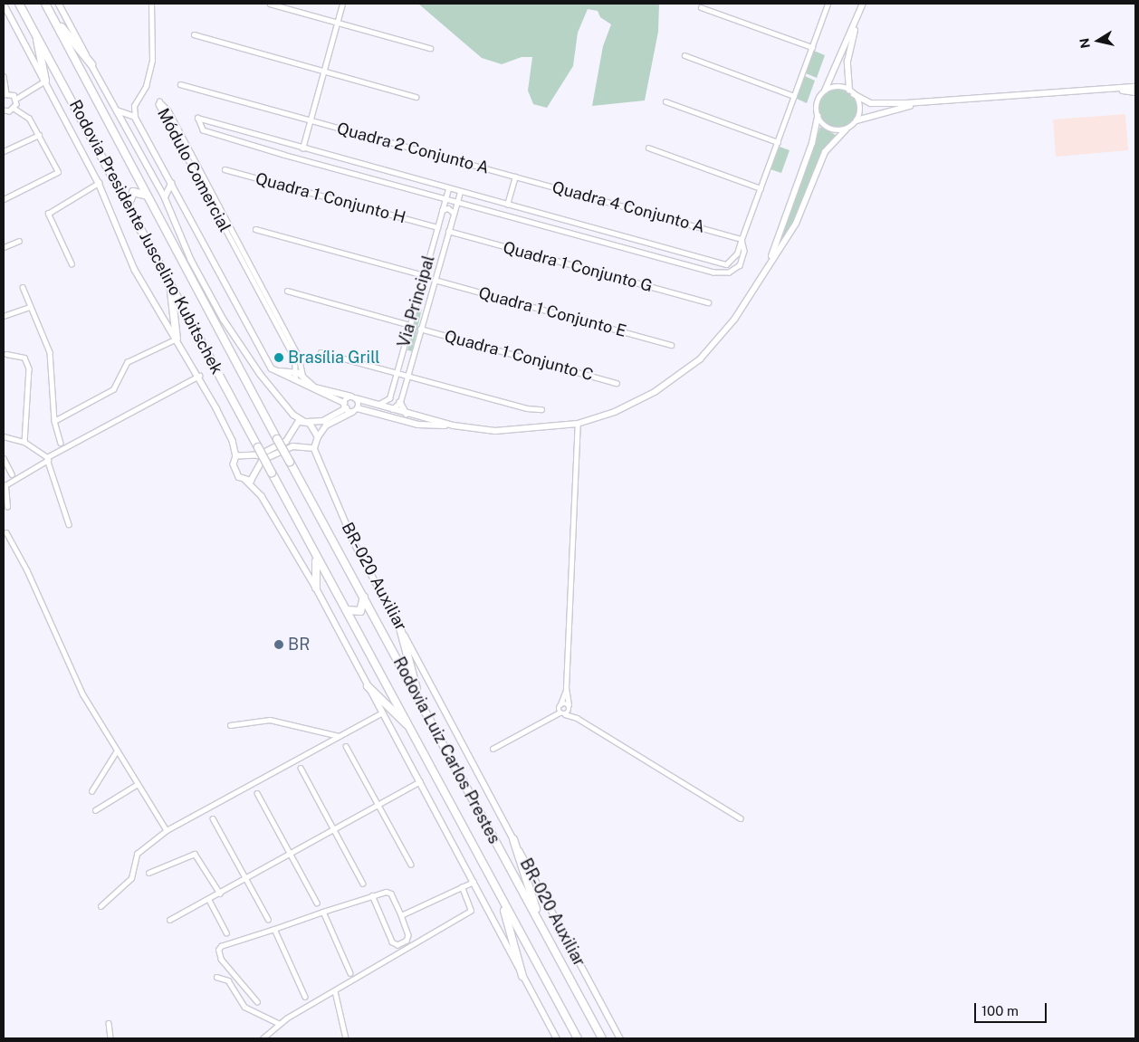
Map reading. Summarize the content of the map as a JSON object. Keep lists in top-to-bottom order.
{
  "streets": {
    "highway": ["Rodovia Presidente Juscelino Kubitschek", "Rodovia Luiz Carlos Prestes"],
    "main road": ["Módulo Comercial", "BR-020 Auxiliar"],
    "street": [
      "Quadra 2 Conjunto A",
      "Quadra 1 Conjunto H",
      "Quadra 4 Conjunto A",
      "Quadra 1 Conjunto G",
      "Via Principal",
      "Quadra 1 Conjunto E",
      "Quadra 1 Conjunto C"
    ]
  },
  "crossings": [
    ["Quadra 2 Conjunto A", "Quadra 4 Conjunto A"],
    ["Quadra 1 Conjunto H", "Via Principal"],
    ["Rodovia Presidente Juscelino Kubitschek", "Rodovia Luiz Carlos Prestes"],
    ["Quadra 1 Conjunto G", "Via Principal"],
    ["Via Principal", "Quadra 1 Conjunto E"],
    ["Via Principal", "Quadra 1 Conjunto C"]
  ],
  "places": ["Brasília Grill", "BR"],
  "scale_bar": "100 m",
  "north": "left"
}
